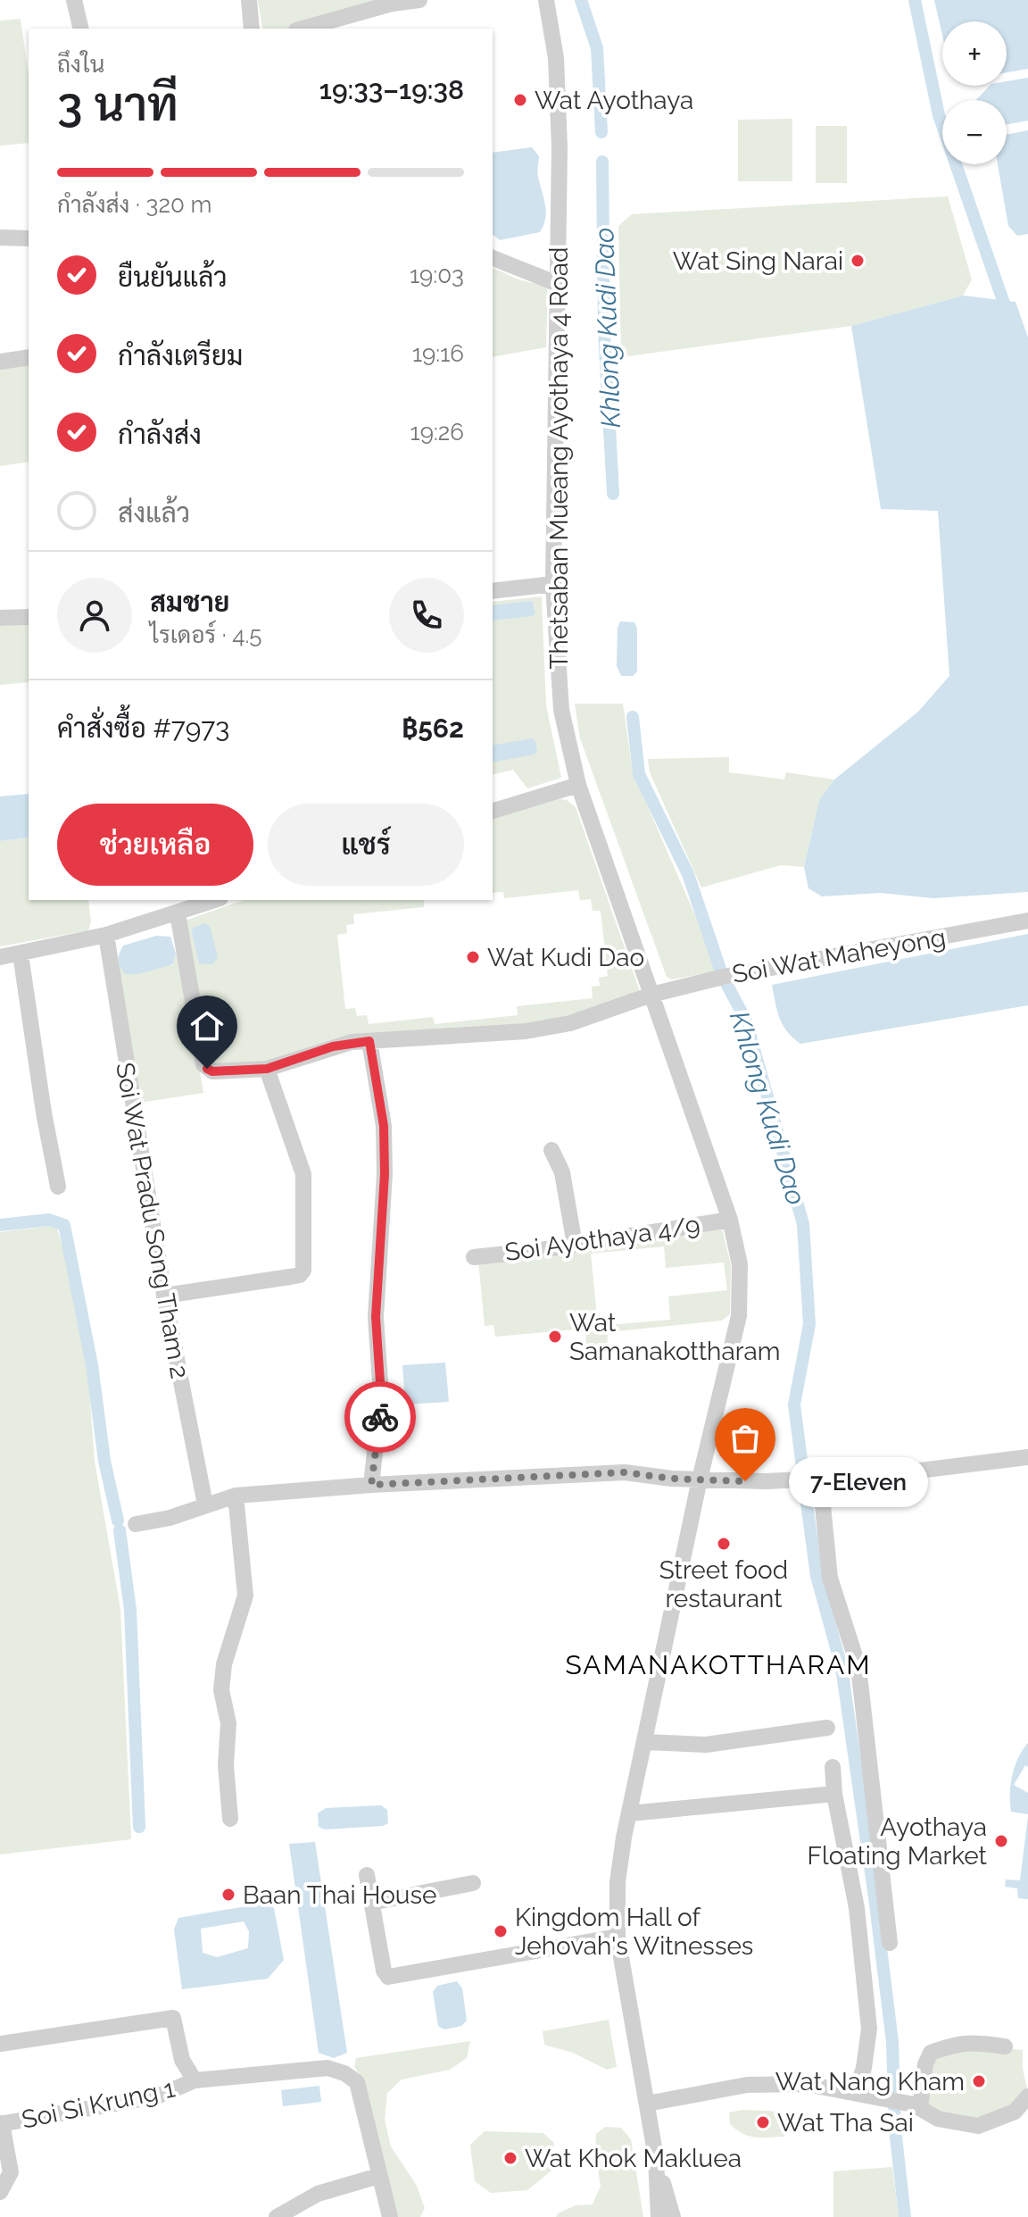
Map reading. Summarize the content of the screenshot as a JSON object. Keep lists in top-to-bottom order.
{
  "streets": {
    "street": [
      "Thetsaban Mueang Ayothaya 4 Road",
      "Soi Wat Maheyong",
      "Soi Wat Pradu Song Tham 2",
      "Soi Ayothaya 4/9",
      "Soi Si Krung 1"
    ]
  },
  "crossings": [
    ["Thetsaban Mueang Ayothaya 4 Road", "Soi Wat Maheyong"],
    ["Thetsaban Mueang Ayothaya 4 Road", "Soi Ayothaya 4/9"]
  ],
  "districts": ["SAMANAKOTTHARAM"],
  "water": ["Khlong Kudi Dao"],
  "places": [
    "Wat Ayothaya",
    "Wat Sing Narai",
    "Wat Kudi Dao",
    "Wat Samanakottharam",
    "7-Eleven",
    "Street food restaurant",
    "Ayothaya Floating Market",
    "Baan Thai House",
    "Kingdom Hall of Jehovah's Witnesses",
    "Wat Nang Kham",
    "Wat Tha Sai",
    "Wat Khok Makluea"
  ],
  "page": {
    "map_buttons": ["+", "−"],
    "heading": ["3 นาที", "ถึงใน", "19:33–19:38"],
    "panel": [
      "สมชาย",
      "ไรเดอร์ · 4.5",
      "คำสั่งซื้อ #7973",
      "฿562"
    ],
    "bar": "กำลังส่ง · 320 m",
    "list": [
      ["ยืนยันแล้ว", "19:03"],
      ["กำลังเตรียม", "19:16"],
      ["กำลังส่ง", "19:26"],
      "ส่งแล้ว"
    ],
    "buttons": ["ช่วยเหลือ", "แชร์"],
    "bubble": "7-Eleven"
  }
}
